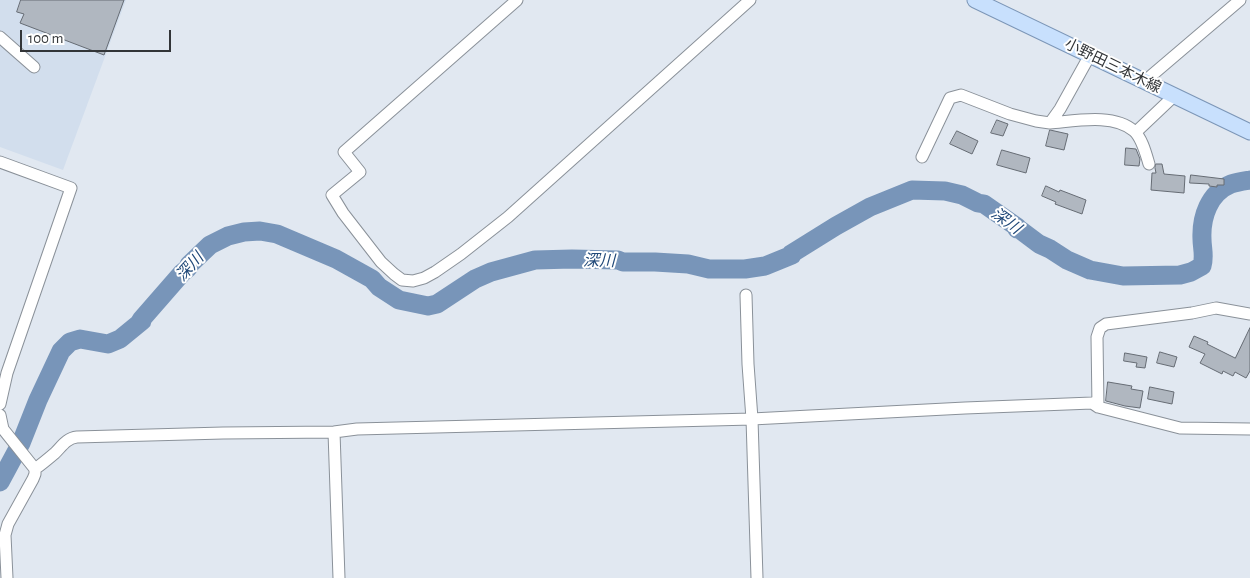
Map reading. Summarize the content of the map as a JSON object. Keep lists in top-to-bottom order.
{
  "streets": {
    "main road": ["小野田三本木線"]
  },
  "water": ["深川"],
  "scale_bar": "100 m"
}
